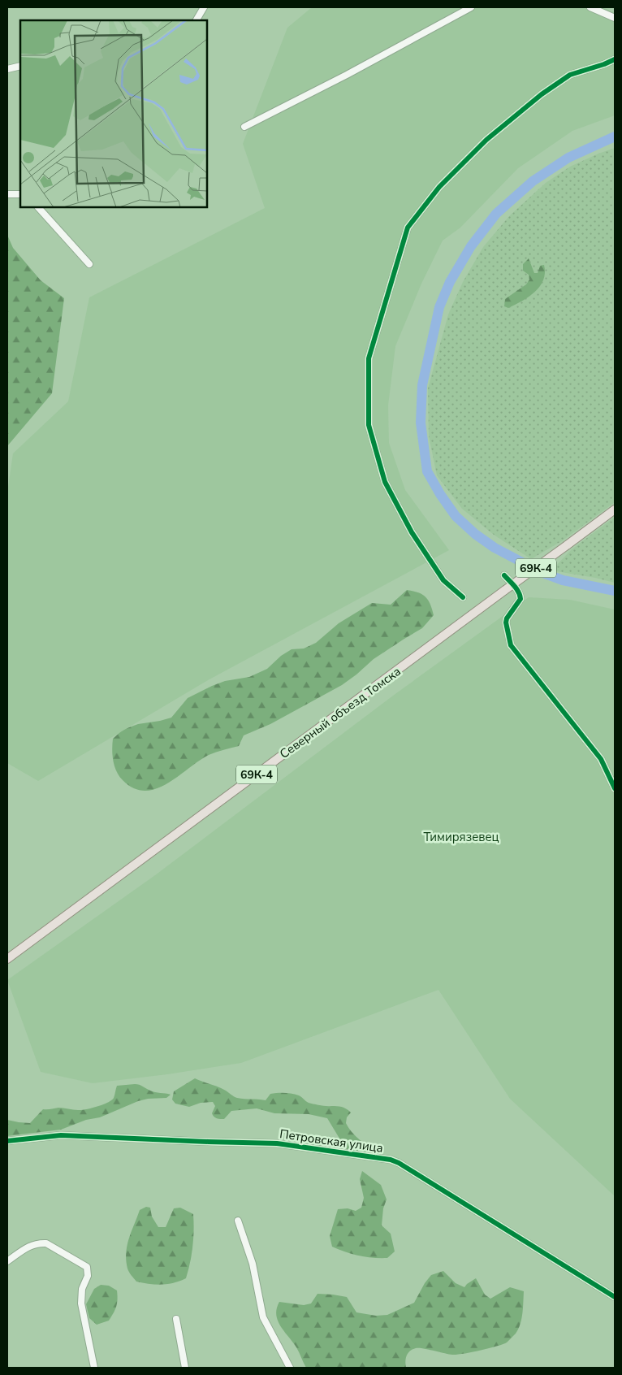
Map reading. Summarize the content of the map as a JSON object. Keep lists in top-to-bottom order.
{
  "streets": {
    "main road": ["69К-4", "Северный объезд Томска"],
    "street": ["Петровская улица"]
  },
  "parks": ["Тимирязевец"]
}
